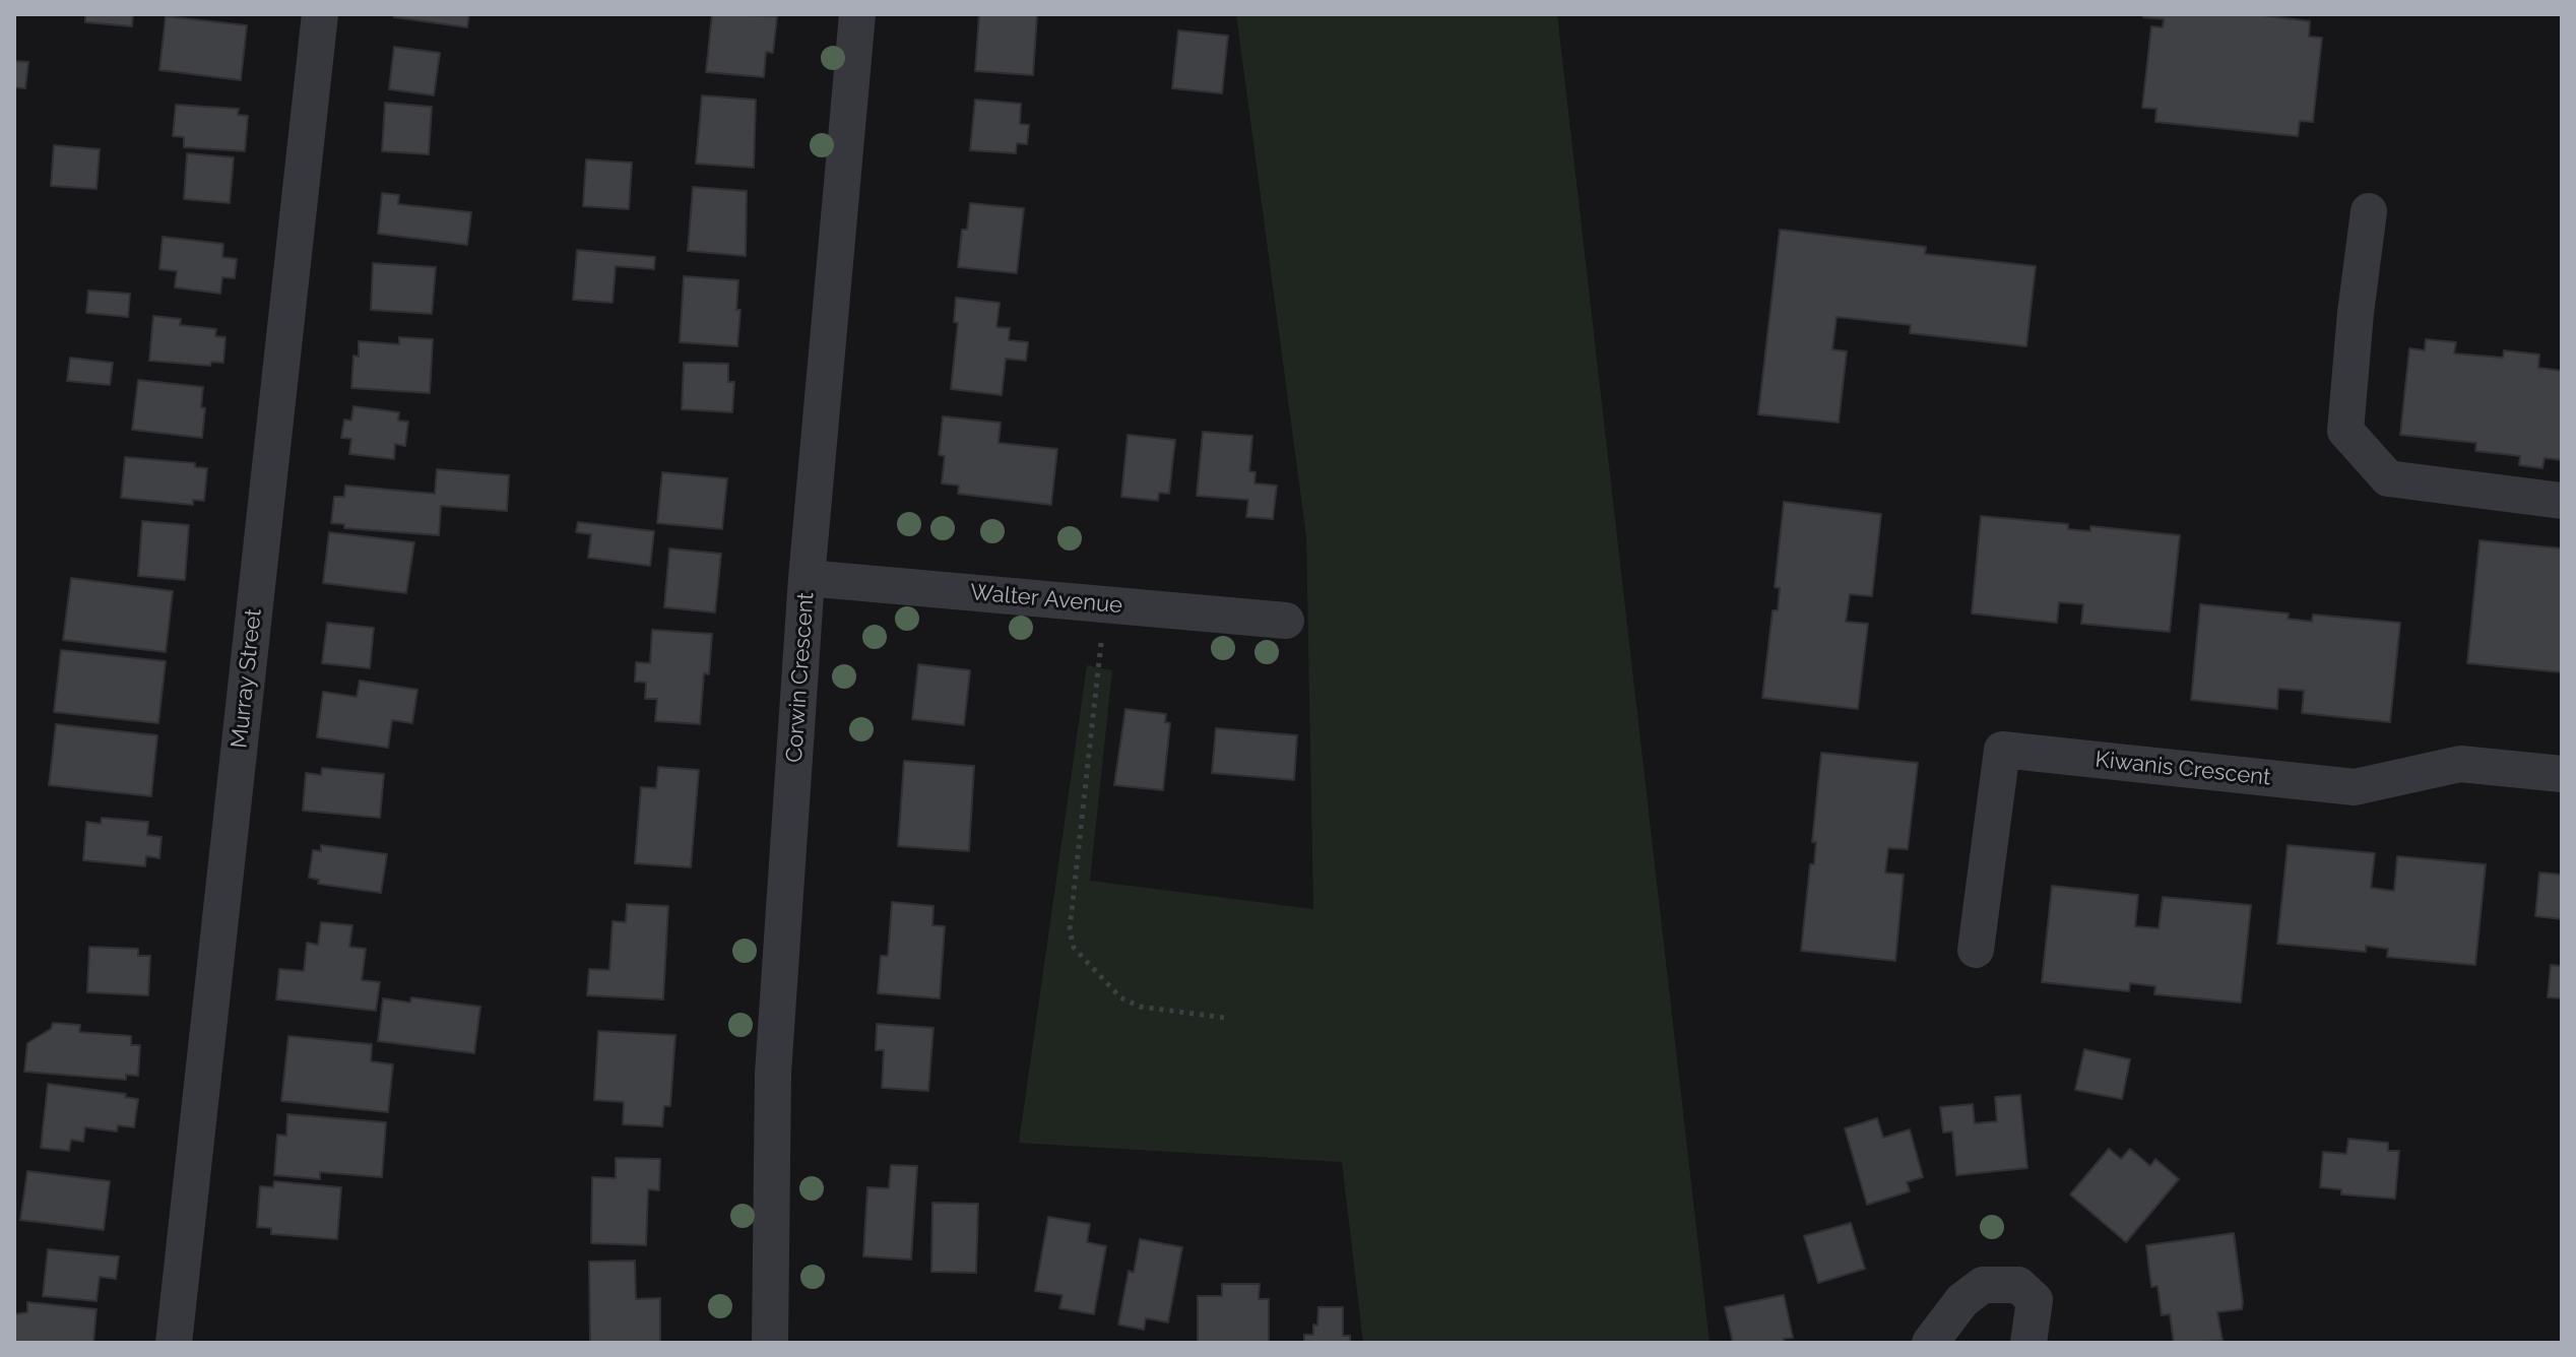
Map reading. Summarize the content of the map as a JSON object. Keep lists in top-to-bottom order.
{
  "streets": {
    "street": [
      "Walter Avenue",
      "Corwin Crescent",
      "Murray Street",
      "Kiwanis Crescent"
    ]
  },
  "crossings": [
    ["Walter Avenue", "Corwin Crescent"]
  ]
}
